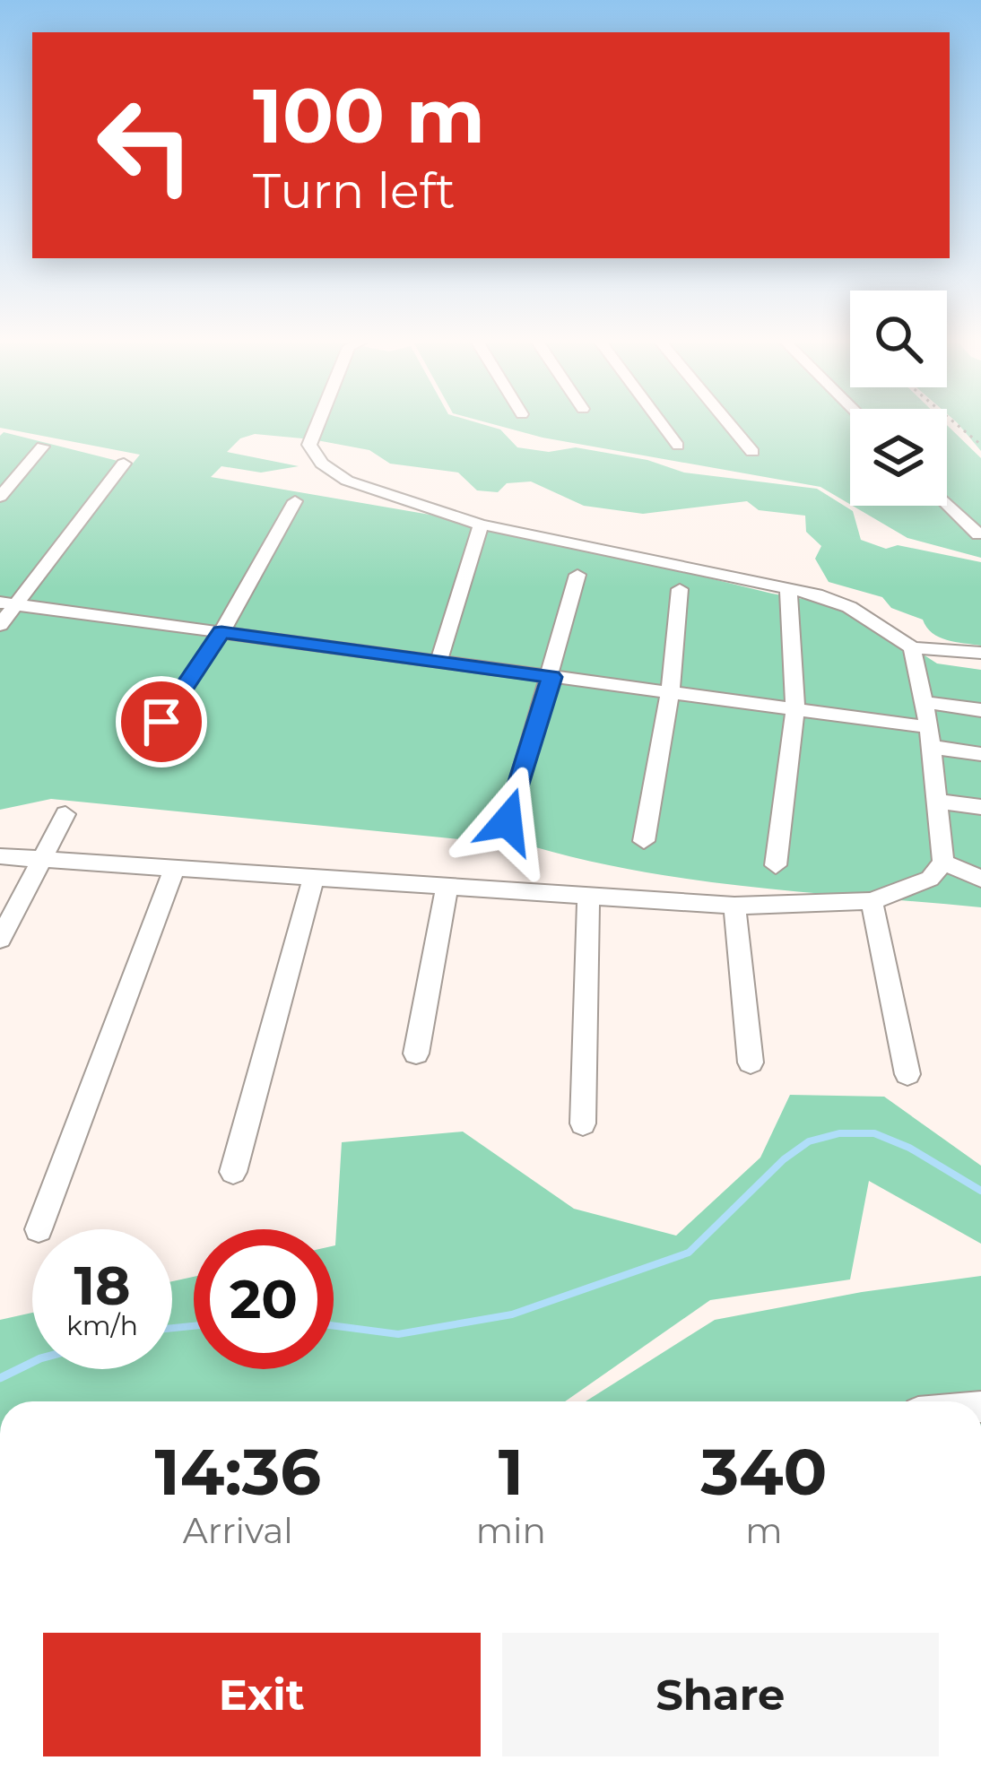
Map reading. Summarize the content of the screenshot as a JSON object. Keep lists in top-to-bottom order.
{
  "page": {
    "turn": ["100 m", "Turn left"],
    "speed": "18 km/h",
    "limit": "20",
    "eta": [
      "14:36",
      "Arrival",
      "1",
      "min",
      "340",
      "m"
    ],
    "buttons": ["Exit", "Share"]
  }
}
